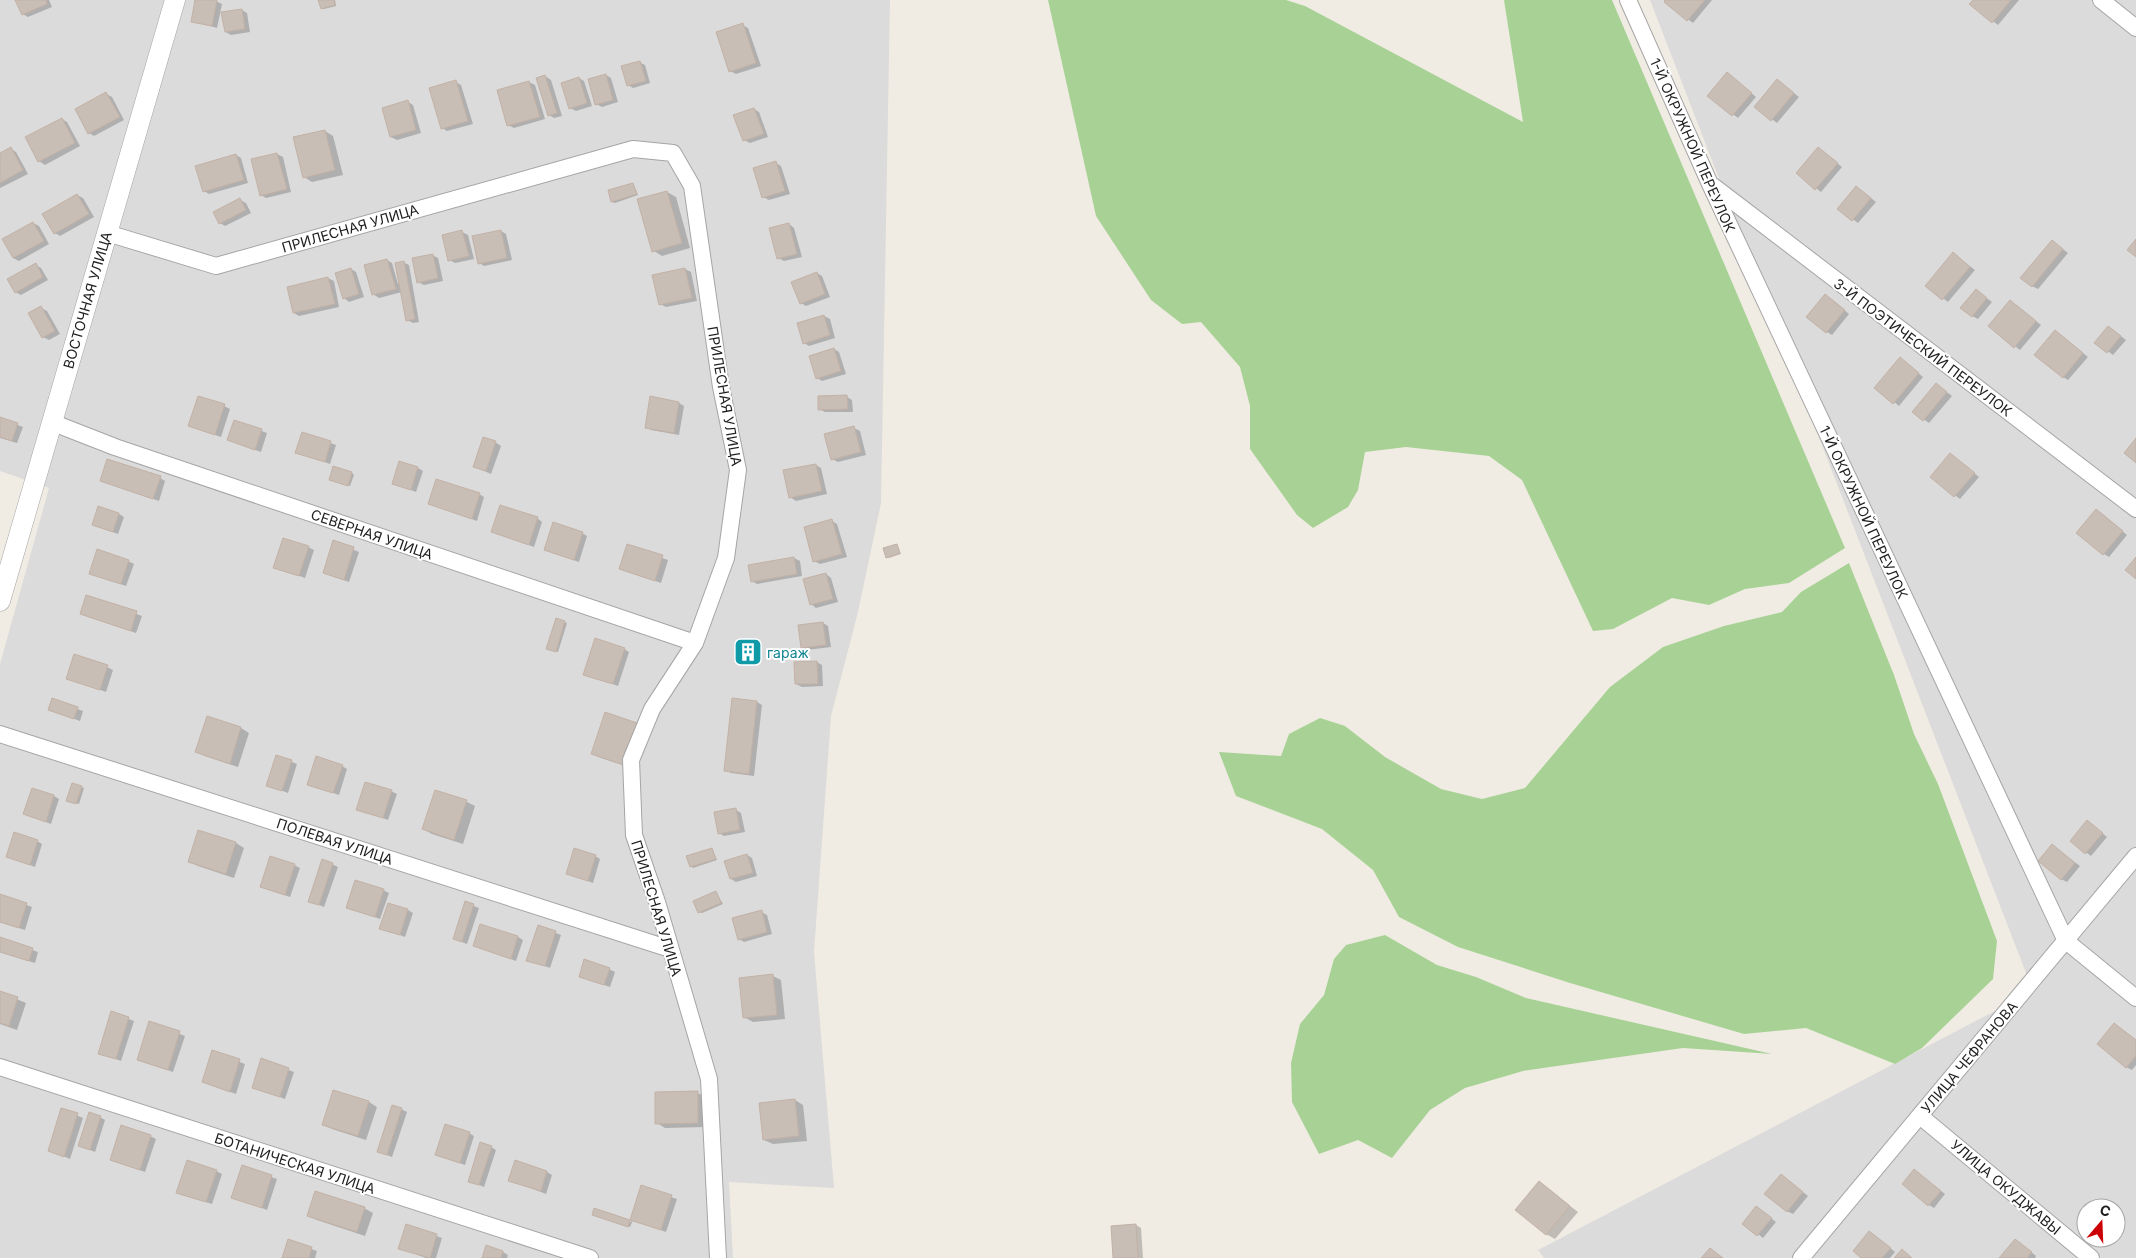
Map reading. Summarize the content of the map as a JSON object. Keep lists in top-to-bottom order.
{
  "streets": {
    "street": [
      "1-Й ОКРУЖНОЙ ПЕРЕУЛОК",
      "ПРИЛЕСНАЯ УЛИЦА",
      "ВОСТОЧНАЯ УЛИЦА",
      "3-Й ПОЭТИЧЕСКИЙ ПЕРЕУЛОК",
      "СЕВЕРНАЯ УЛИЦА",
      "ПОЛЕВАЯ УЛИЦА",
      "УЛИЦА ЧЕФРАНОВА",
      "БОТАНИЧЕСКАЯ УЛИЦА",
      "УЛИЦА ОКУДЖАВЫ"
    ]
  },
  "crossings": [
    ["1-Й ОКРУЖНОЙ ПЕРЕУЛОК", "3-Й ПОЭТИЧЕСКИЙ ПЕРЕУЛОК"],
    ["1-Й ОКРУЖНОЙ ПЕРЕУЛОК", "УЛИЦА ЧЕФРАНОВА"],
    ["ПРИЛЕСНАЯ УЛИЦА", "ВОСТОЧНАЯ УЛИЦА"],
    ["ПРИЛЕСНАЯ УЛИЦА", "СЕВЕРНАЯ УЛИЦА"],
    ["ПРИЛЕСНАЯ УЛИЦА", "ПОЛЕВАЯ УЛИЦА"],
    ["ВОСТОЧНАЯ УЛИЦА", "СЕВЕРНАЯ УЛИЦА"],
    ["УЛИЦА ЧЕФРАНОВА", "УЛИЦА ОКУДЖАВЫ"]
  ],
  "places": {
    "building": ["гараж"]
  },
  "north": "top"
}
